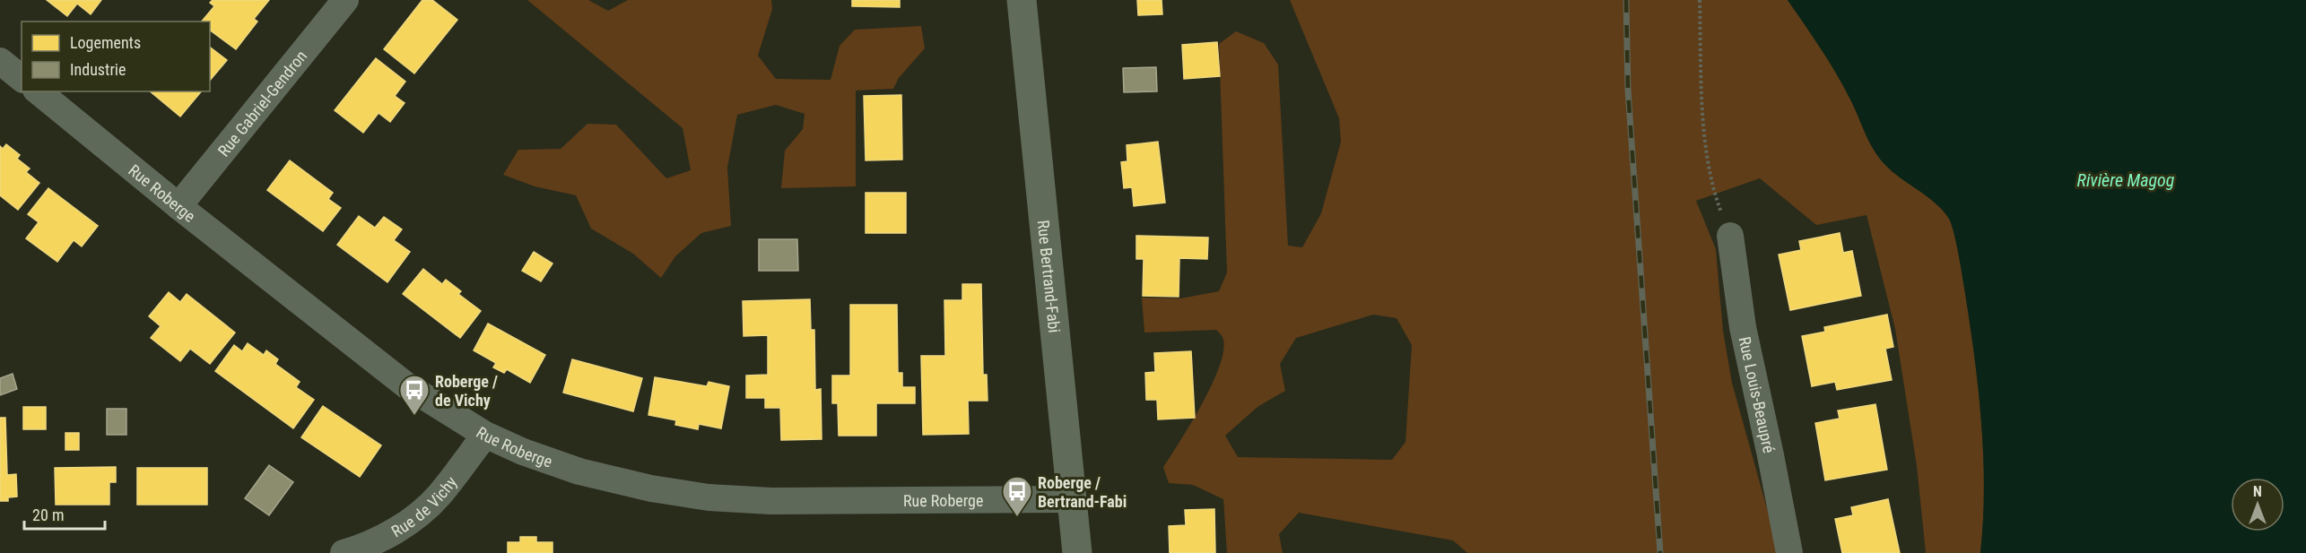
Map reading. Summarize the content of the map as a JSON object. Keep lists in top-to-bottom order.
{
  "streets": {
    "street": [
      "Rue Gabriel-Gendron",
      "Rue Roberge",
      "Rue Bertrand-Fabi",
      "Rue Louis-Beaupré",
      "Rue de Vichy"
    ]
  },
  "crossings": [
    ["Rue Gabriel-Gendron", "Rue Roberge"],
    ["Rue Roberge", "Rue Bertrand-Fabi"],
    ["Rue Roberge", "Rue de Vichy"]
  ],
  "water": ["Rivière Magog"],
  "places": {
    "bus stop": ["Roberge / de Vichy", "Roberge / Bertrand-Fabi"]
  },
  "legend": ["Logements", "Industrie"],
  "scale_bar": "20 m",
  "north": "top"
}
